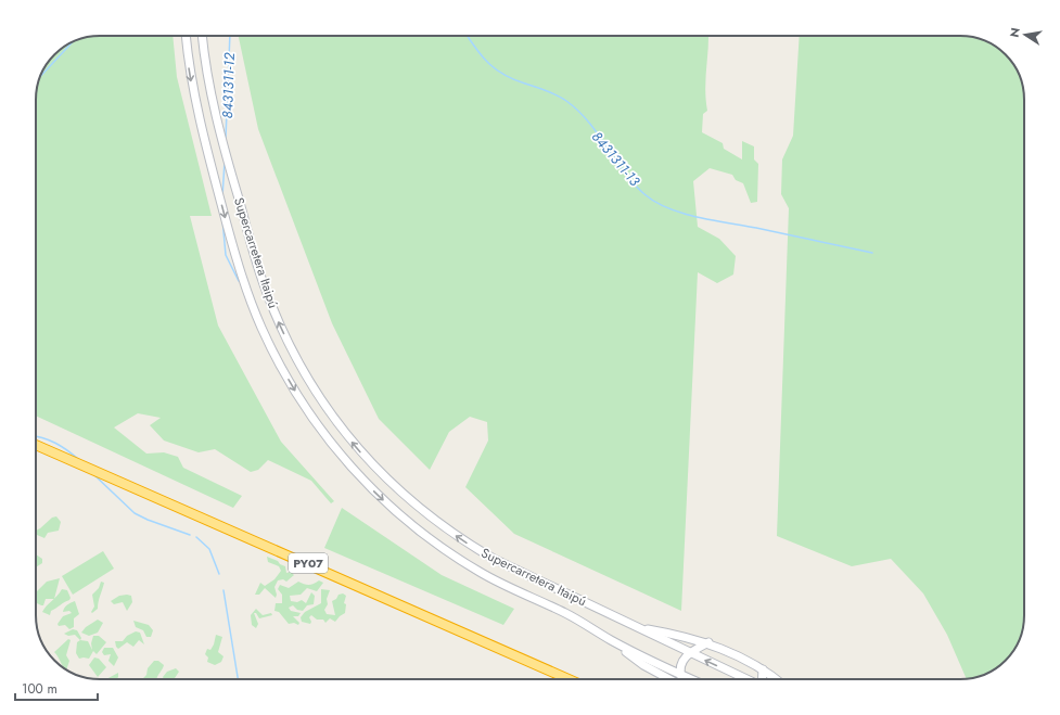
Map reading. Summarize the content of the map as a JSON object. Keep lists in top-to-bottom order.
{
  "streets": {
    "highway": ["PY07"],
    "street": ["Supercarretera Itaipú"]
  },
  "water": ["8431311-12", "8431311-13"],
  "scale_bar": "100 m",
  "north": "left"
}
